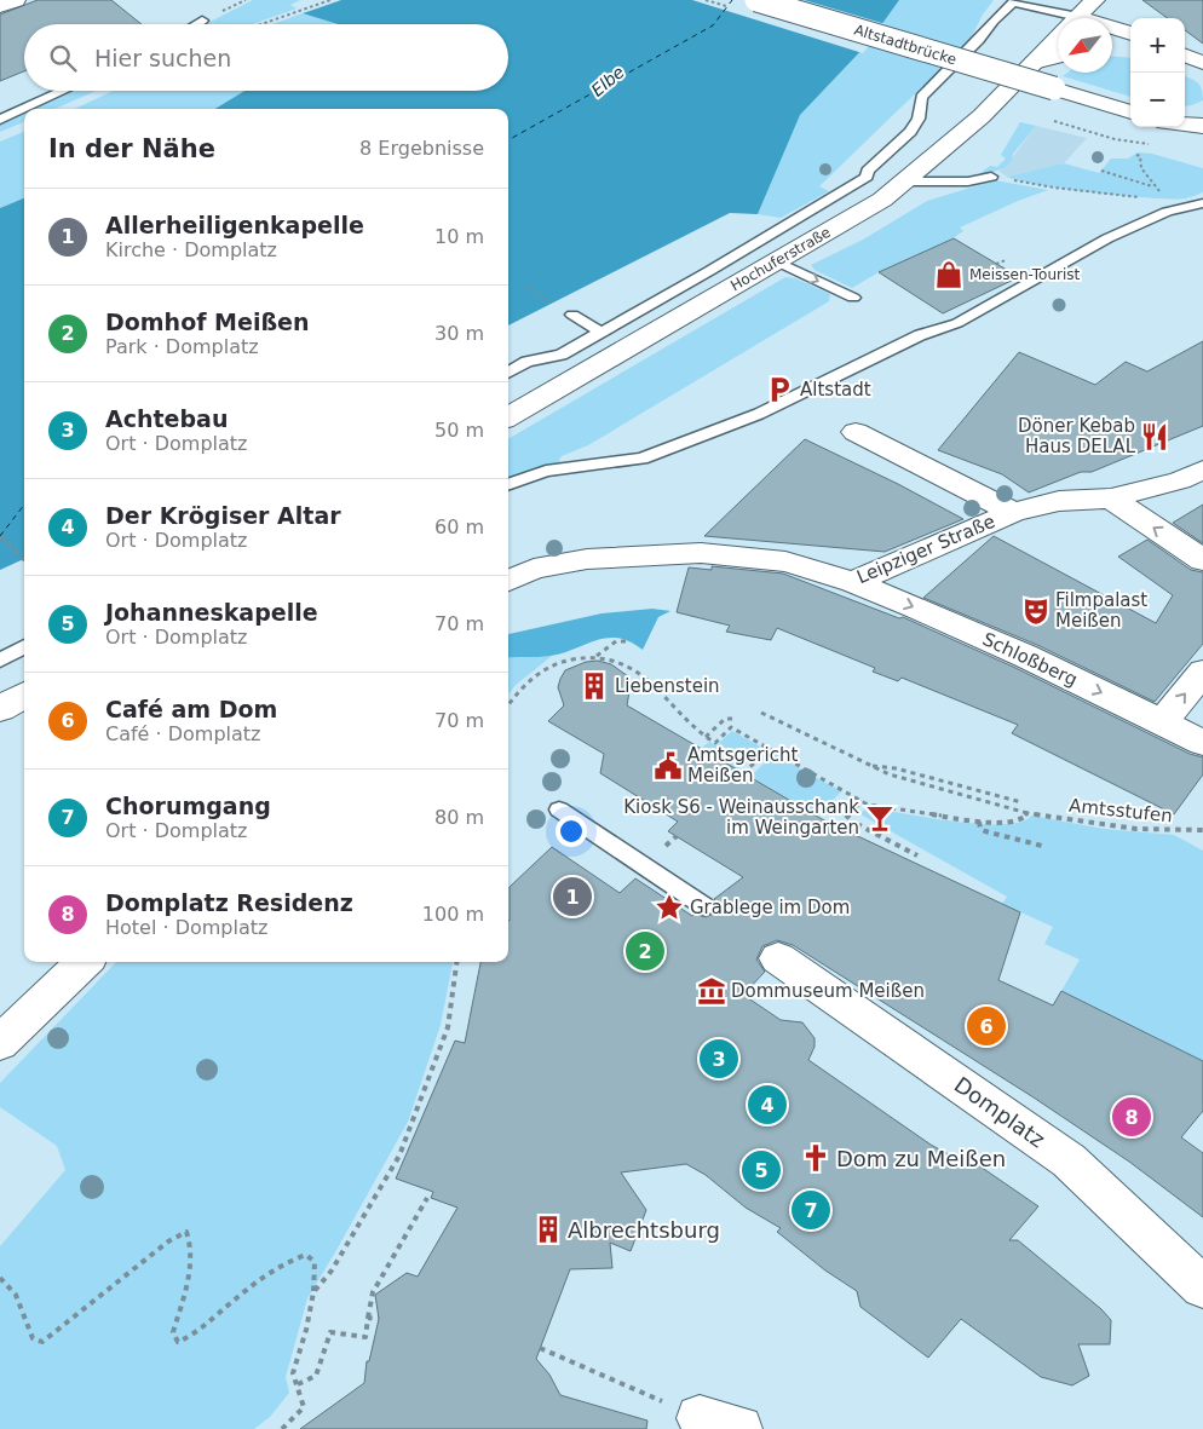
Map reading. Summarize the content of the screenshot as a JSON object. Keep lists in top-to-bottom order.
{
  "streets": {
    "main road": [
      "Altstadtbrücke",
      "Hochuferstraße",
      "Leipziger Straße",
      "Schloßberg",
      "Domplatz"
    ],
    "path": ["Amtsstufen"]
  },
  "crossings": [
    ["Leipziger Straße", "Schloßberg"]
  ],
  "water": ["Elbe"],
  "places": {
    "shop": ["Meissen-Tourist"],
    "parking": ["Altstadt"],
    "restaurant": ["Döner Kebab Haus DELAL"],
    "theatre": ["Filmpalast Meißen"],
    "building": ["Liebenstein", "Albrechtsburg"],
    "public building": ["Amtsgericht Meißen"],
    "bar": ["Kiosk S6 - Weinausschank im Weingarten"],
    "place": ["Grablege im Dom"],
    "museum": ["Dommuseum Meißen"],
    "church": ["Dom zu Meißen"]
  },
  "north": "bottom left",
  "page": {
    "map_buttons": ["+", "−"],
    "search": "Hier suchen",
    "heading": ["In der Nähe", "8 Ergebnisse"],
    "list": [
      {
        "mark": "1",
        "name": "Allerheiligenkapelle",
        "note": "Kirche · Domplatz",
        "value": "10 m"
      },
      {
        "mark": "2",
        "name": "Domhof Meißen",
        "note": "Park · Domplatz",
        "value": "30 m"
      },
      {
        "mark": "3",
        "name": "Achtebau",
        "note": "Ort · Domplatz",
        "value": "50 m"
      },
      {
        "mark": "4",
        "name": "Der Krögiser Altar",
        "note": "Ort · Domplatz",
        "value": "60 m"
      },
      {
        "mark": "5",
        "name": "Johanneskapelle",
        "note": "Ort · Domplatz",
        "value": "70 m"
      },
      {
        "mark": "6",
        "name": "Café am Dom",
        "note": "Café · Domplatz",
        "value": "70 m"
      },
      {
        "mark": "7",
        "name": "Chorumgang",
        "note": "Ort · Domplatz",
        "value": "80 m"
      },
      {
        "mark": "8",
        "name": "Domplatz Residenz",
        "note": "Hotel · Domplatz",
        "value": "100 m"
      }
    ],
    "pins": [
      "1",
      "2",
      "6",
      "3",
      "4",
      "8",
      "5",
      "7"
    ]
  }
}
